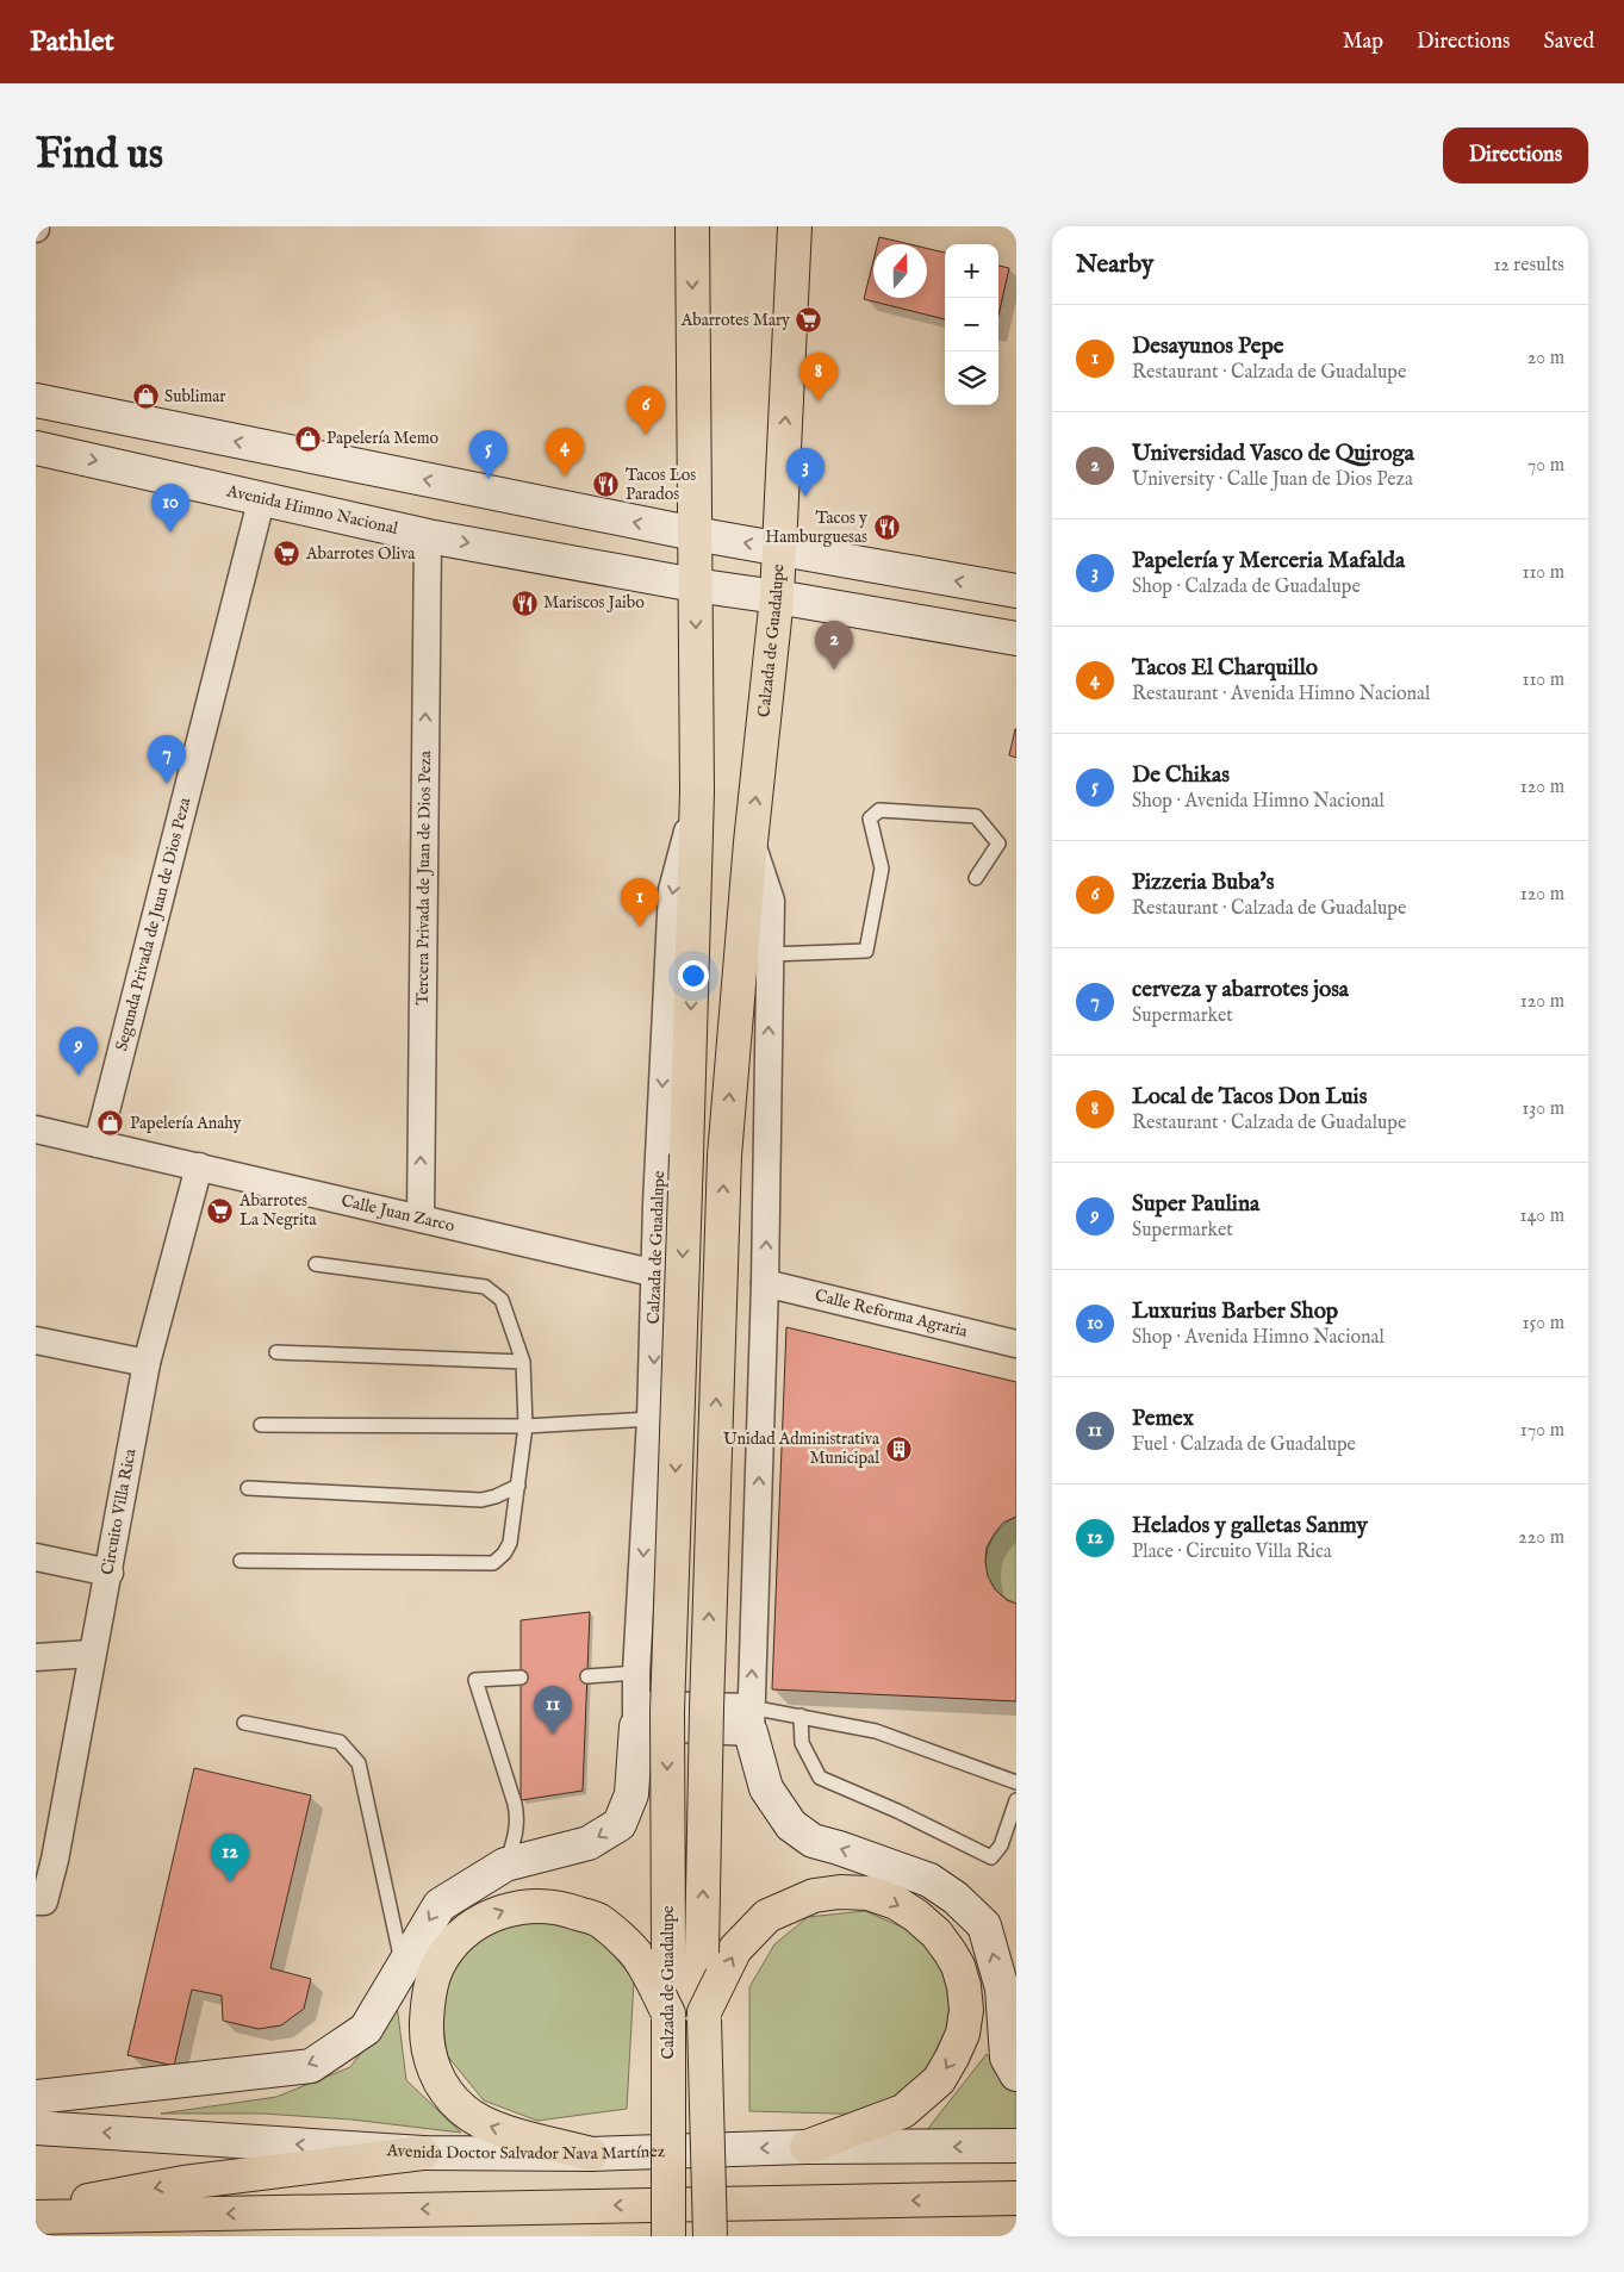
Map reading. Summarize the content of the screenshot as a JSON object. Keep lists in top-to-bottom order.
{
  "streets": {
    "main road": ["Avenida Himno Nacional", "Calzada de Guadalupe", "Avenida Doctor Salvador Nava Martínez"],
    "street": [
      "Tercera Privada de Juan de Dios Peza",
      "Segunda Privada de Juan de Dios Peza",
      "Calle Juan Zarco",
      "Calle Reforma Agraria",
      "Circuito Villa Rica"
    ]
  },
  "crossings": [
    ["Avenida Himno Nacional", "Calzada de Guadalupe"],
    ["Avenida Himno Nacional", "Tercera Privada de Juan de Dios Peza"],
    ["Avenida Himno Nacional", "Segunda Privada de Juan de Dios Peza"],
    ["Calzada de Guadalupe", "Calle Juan Zarco"],
    ["Calzada de Guadalupe", "Calle Reforma Agraria"],
    ["Tercera Privada de Juan de Dios Peza", "Calle Juan Zarco"],
    ["Segunda Privada de Juan de Dios Peza", "Calle Juan Zarco"],
    ["Calle Juan Zarco", "Circuito Villa Rica"]
  ],
  "one_way": ["Tercera Privada de Juan de Dios Peza"],
  "places": {
    "supermarket": ["Abarrotes Mary", "Abarrotes Oliva", "Abarrotes La Negrita"],
    "shop": ["Sublimar", "Papelería Memo", "Papelería Anahy"],
    "restaurant": ["Tacos Los Parados", "Tacos y Hamburguesas", "Mariscos Jaibo"],
    "building": ["Unidad Administrativa Municipal"]
  },
  "north": "top",
  "page": {
    "header": "Pathlet",
    "nav": ["Map", "Directions", "Saved"],
    "buttons": "Directions",
    "title": "Find us",
    "heading": ["Nearby", "12 results"],
    "map_buttons": ["+", "−"],
    "list": [
      {
        "mark": "1",
        "name": "Desayunos Pepe",
        "note": "Restaurant · Calzada de Guadalupe",
        "value": "20 m"
      },
      {
        "mark": "2",
        "name": "Universidad Vasco de Quiroga",
        "note": "University · Calle Juan de Dios Peza",
        "value": "70 m"
      },
      {
        "mark": "3",
        "name": "Papelería y Merceria Mafalda",
        "note": "Shop · Calzada de Guadalupe",
        "value": "110 m"
      },
      {
        "mark": "4",
        "name": "Tacos El Charquillo",
        "note": "Restaurant · Avenida Himno Nacional",
        "value": "110 m"
      },
      {
        "mark": "5",
        "name": "De Chikas",
        "note": "Shop · Avenida Himno Nacional",
        "value": "120 m"
      },
      {
        "mark": "6",
        "name": "Pizzeria Buba's",
        "note": "Restaurant · Calzada de Guadalupe",
        "value": "120 m"
      },
      {
        "mark": "7",
        "name": "cerveza y abarrotes josa",
        "note": "Supermarket",
        "value": "120 m"
      },
      {
        "mark": "8",
        "name": "Local de Tacos Don Luis",
        "note": "Restaurant · Calzada de Guadalupe",
        "value": "130 m"
      },
      {
        "mark": "9",
        "name": "Super Paulina",
        "note": "Supermarket",
        "value": "140 m"
      },
      {
        "mark": "10",
        "name": "Luxurius Barber Shop",
        "note": "Shop · Avenida Himno Nacional",
        "value": "150 m"
      },
      {
        "mark": "11",
        "name": "Pemex",
        "note": "Fuel · Calzada de Guadalupe",
        "value": "170 m"
      },
      {
        "mark": "12",
        "name": "Helados y galletas Sanmy",
        "note": "Place · Circuito Villa Rica",
        "value": "220 m"
      }
    ],
    "pins": [
      "8",
      "6",
      "4",
      "5",
      "3",
      "10",
      "2",
      "7",
      "1",
      "9",
      "11",
      "12"
    ]
  }
}
